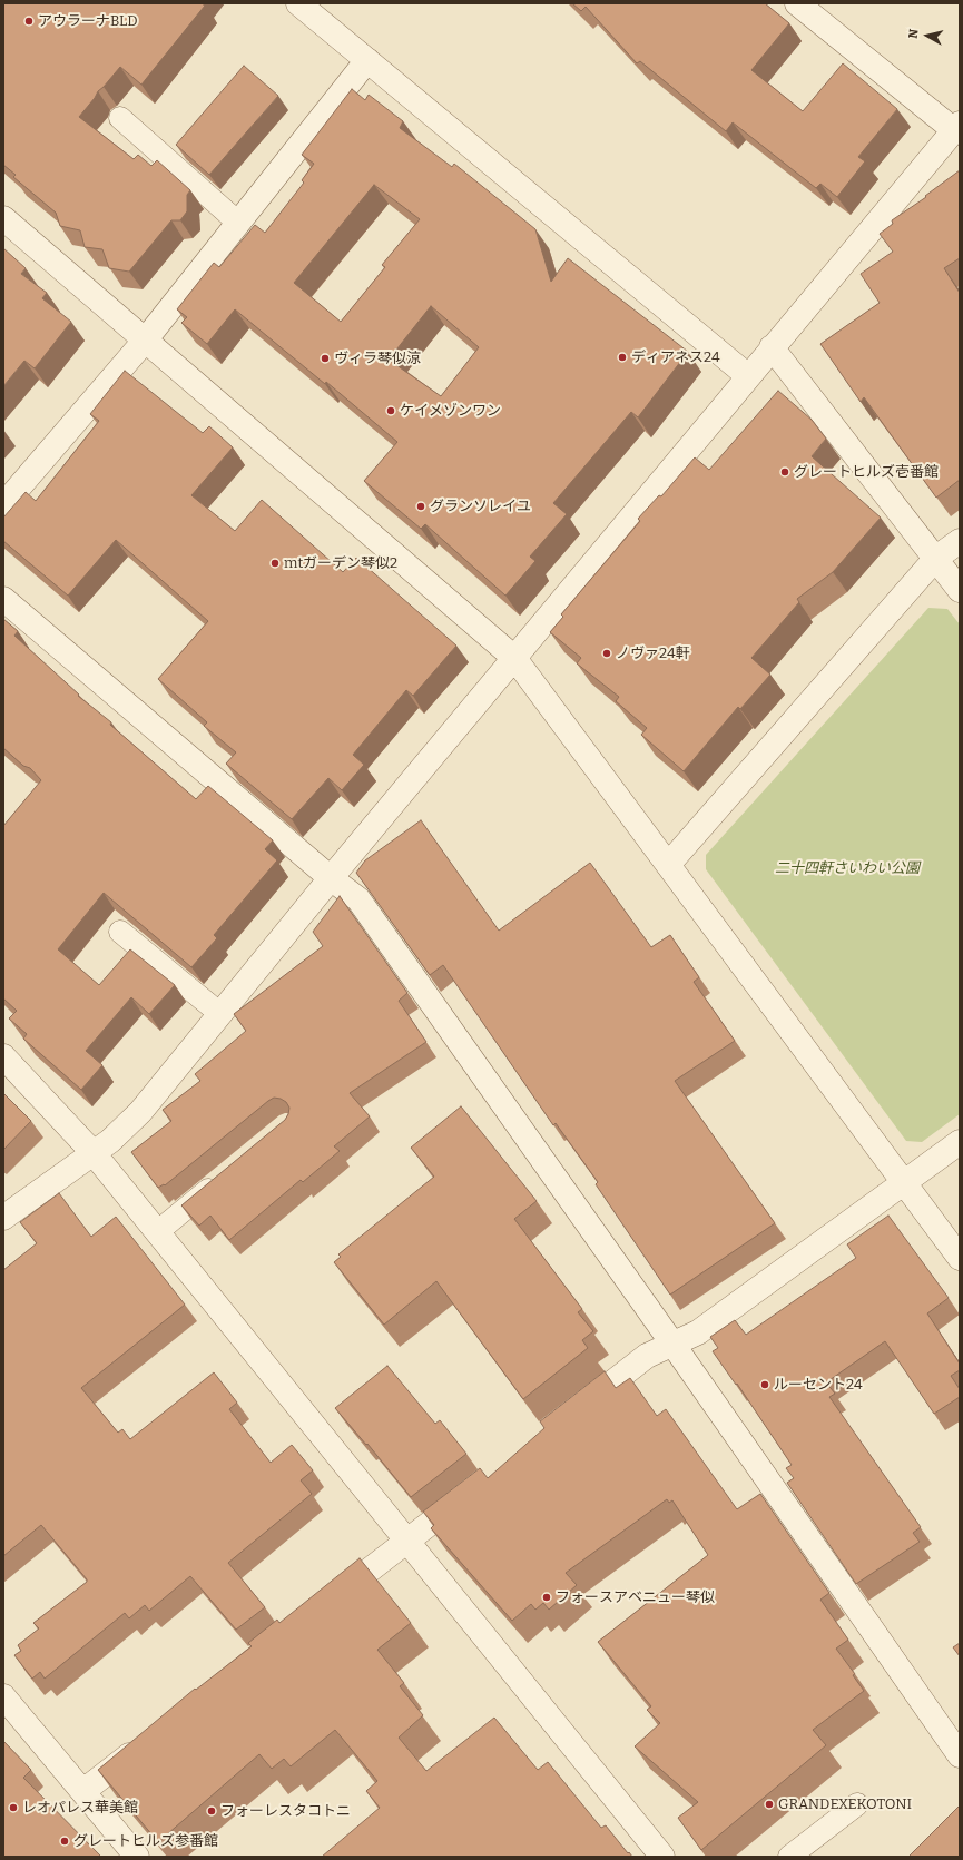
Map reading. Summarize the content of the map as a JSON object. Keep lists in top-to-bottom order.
{
  "parks": ["二十四軒さいわい公園"],
  "places": [
    "アウラーナBLD",
    "ディアネス24",
    "ヴィラ琴似涼",
    "ケイメゾンワン",
    "グレートヒルズ壱番館",
    "グランソレイユ",
    "mtガーデン琴似2",
    "ノヴァ24軒",
    "ルーセント24",
    "フォースアベニュー琴似",
    "GRANDEXEKOTONI",
    "レオパレス華美館",
    "フォーレスタコトニ",
    "グレートヒルズ参番館"
  ],
  "north": "left"
}
